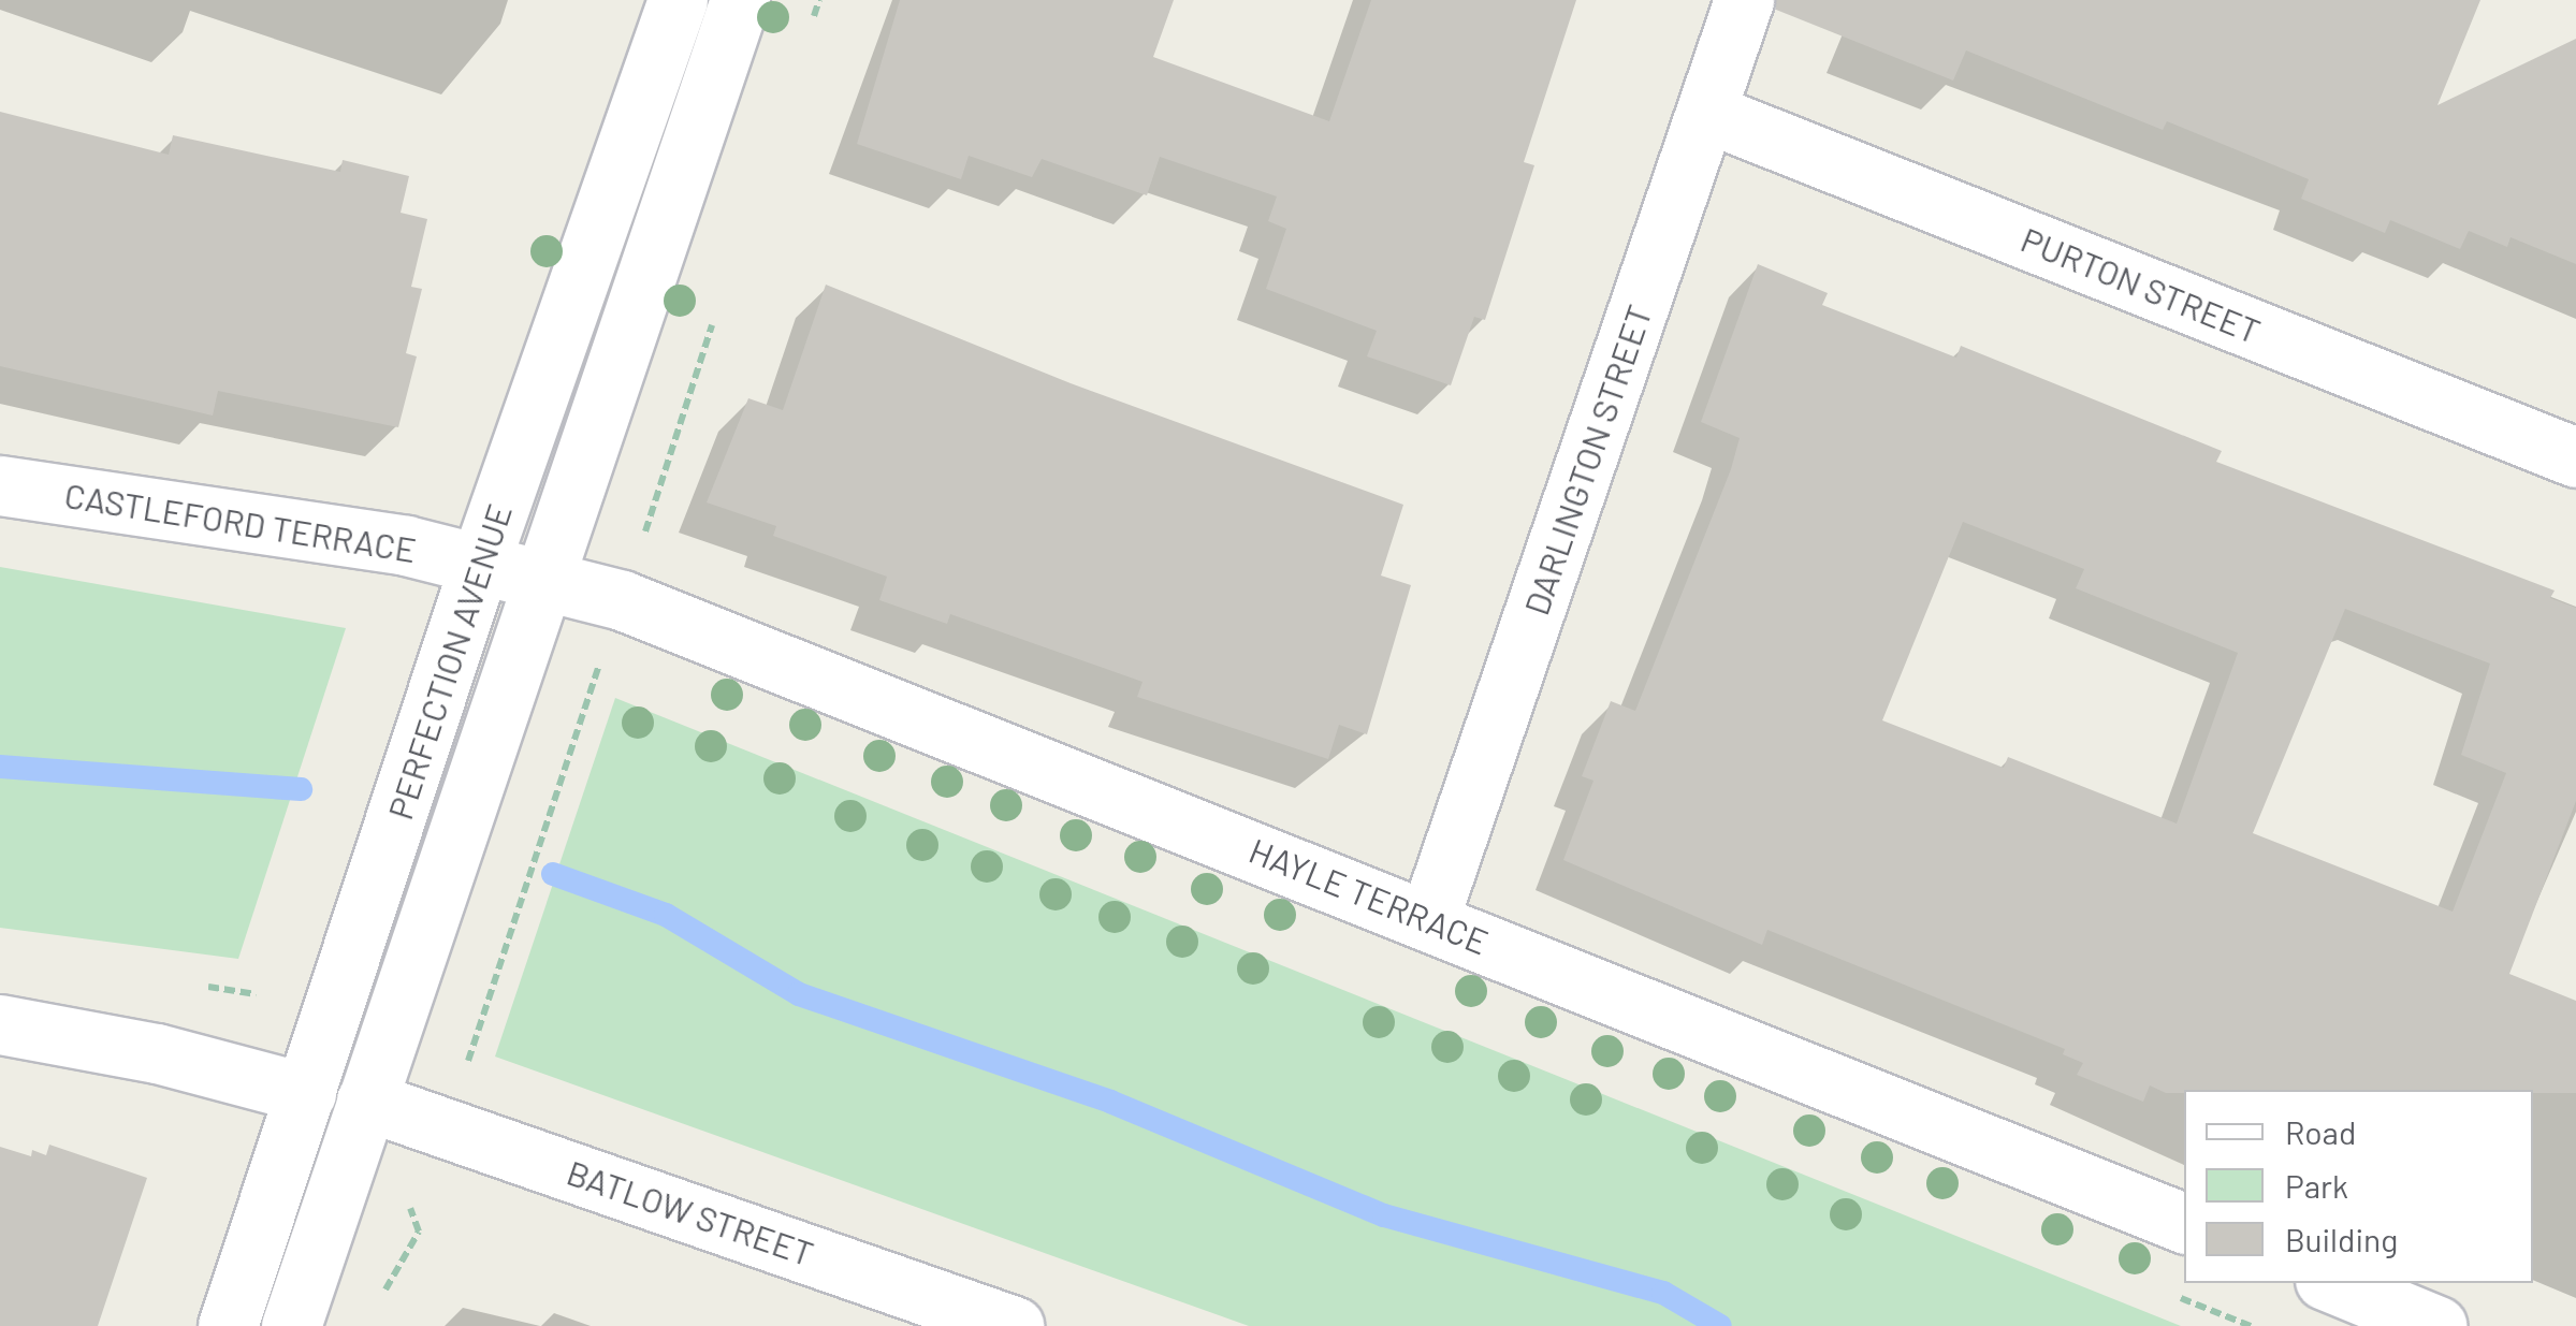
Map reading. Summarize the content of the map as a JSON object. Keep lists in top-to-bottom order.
{
  "streets": {
    "street": [
      "PURTON STREET",
      "DARLINGTON STREET",
      "CASTLEFORD TERRACE",
      "PERFECTION AVENUE",
      "HAYLE TERRACE",
      "BATLOW STREET"
    ]
  },
  "crossings": [
    ["PURTON STREET", "DARLINGTON STREET"],
    ["DARLINGTON STREET", "HAYLE TERRACE"],
    ["CASTLEFORD TERRACE", "PERFECTION AVENUE"],
    ["CASTLEFORD TERRACE", "HAYLE TERRACE"],
    ["PERFECTION AVENUE", "HAYLE TERRACE"],
    ["PERFECTION AVENUE", "BATLOW STREET"]
  ],
  "legend": ["Road", "Park", "Building"]
}
